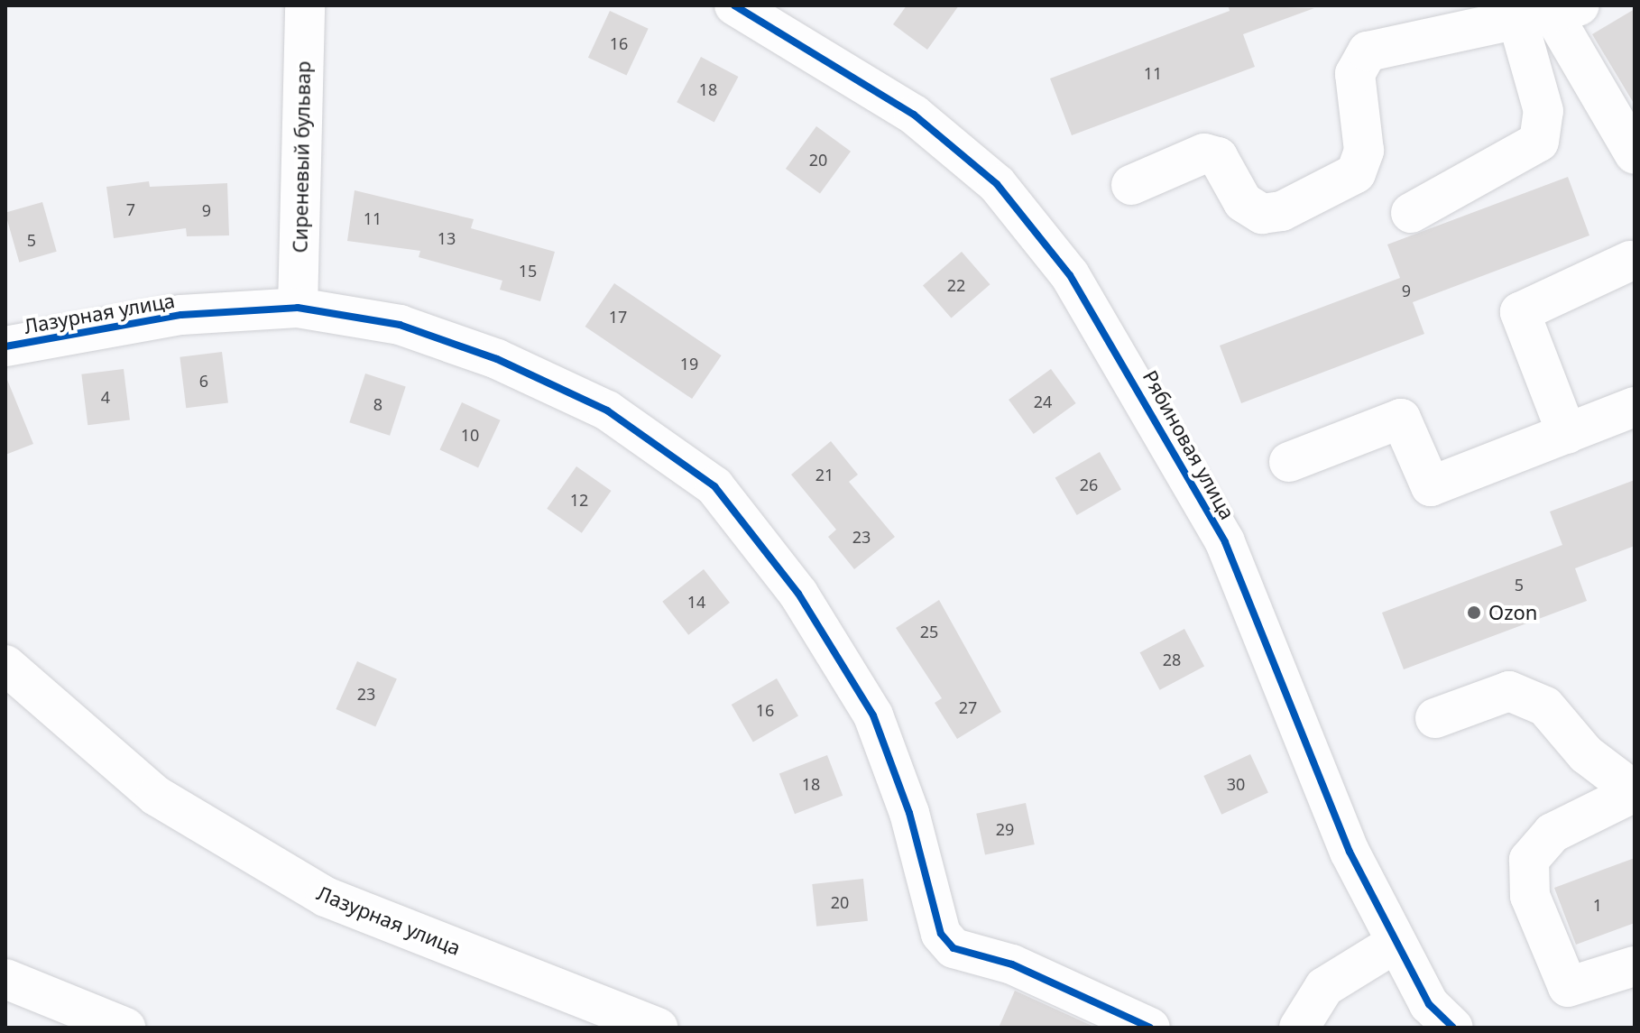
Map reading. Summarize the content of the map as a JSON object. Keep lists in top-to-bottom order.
{
  "streets": {
    "street": ["Сиреневый бульвар", "Лазурная улица", "Рябиновая улица"]
  },
  "crossings": [
    ["Сиреневый бульвар", "Лазурная улица"]
  ],
  "places": ["Ozon"],
  "house_numbers": [
    "16",
    "11",
    "18",
    "20",
    "7",
    "9",
    "11",
    "13",
    "5",
    "15",
    "22",
    "9",
    "17",
    "19",
    "6",
    "4",
    "24",
    "8",
    "10",
    "21",
    "26",
    "12",
    "23",
    "5",
    "14",
    "25",
    "28",
    "23",
    "27",
    "16",
    "18",
    "30",
    "29",
    "20",
    "1"
  ]
}
